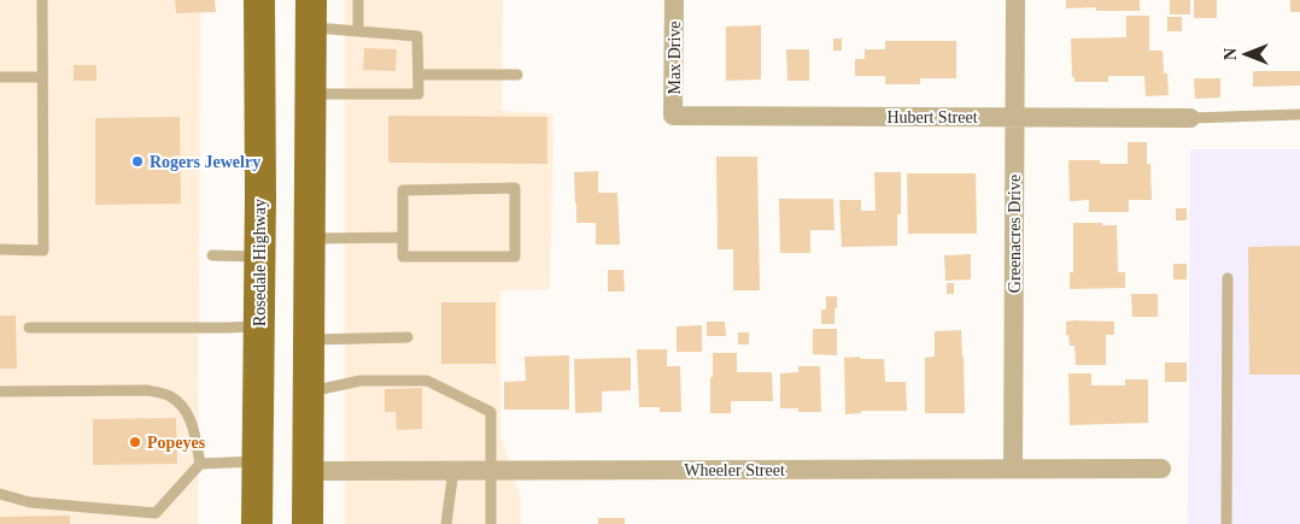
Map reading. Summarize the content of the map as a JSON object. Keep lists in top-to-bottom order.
{
  "streets": {
    "main road": ["Rosedale Highway"],
    "street": [
      "Max Drive",
      "Hubert Street",
      "Greenacres Drive",
      "Wheeler Street"
    ]
  },
  "crossings": [
    ["Max Drive", "Hubert Street"],
    ["Hubert Street", "Greenacres Drive"],
    ["Greenacres Drive", "Wheeler Street"]
  ],
  "places": ["Rogers Jewelry", "Popeyes"],
  "north": "left"
}
